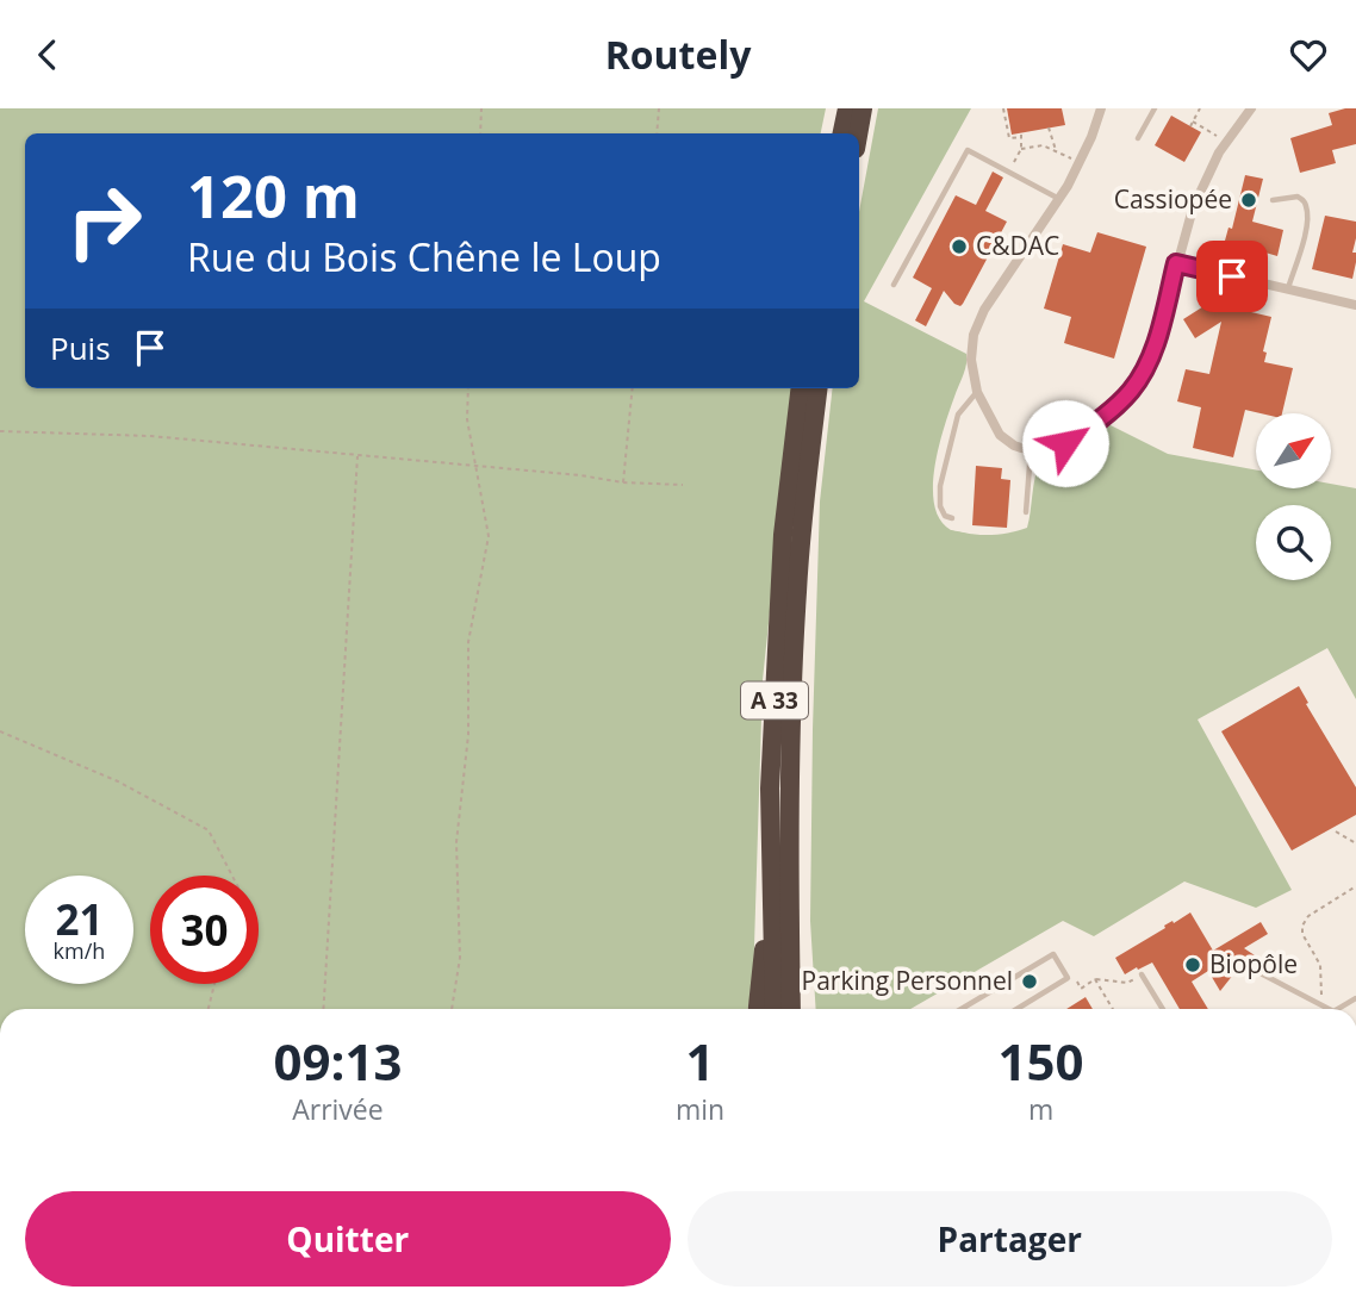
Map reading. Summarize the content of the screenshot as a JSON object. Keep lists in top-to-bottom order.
{
  "streets": {
    "highway": ["A 33"]
  },
  "places": [
    "Cassiopée",
    "C&DAC",
    "Biopôle",
    "Parking Personnel"
  ],
  "north": "top right",
  "page": {
    "header": "Routely",
    "turn": ["120 m", "Rue du Bois Chêne le Loup"],
    "then": "Puis",
    "speed": "21 km/h",
    "limit": "30",
    "eta": [
      "09:13",
      "Arrivée",
      "1",
      "min",
      "150",
      "m"
    ],
    "buttons": ["Quitter", "Partager"]
  }
}
